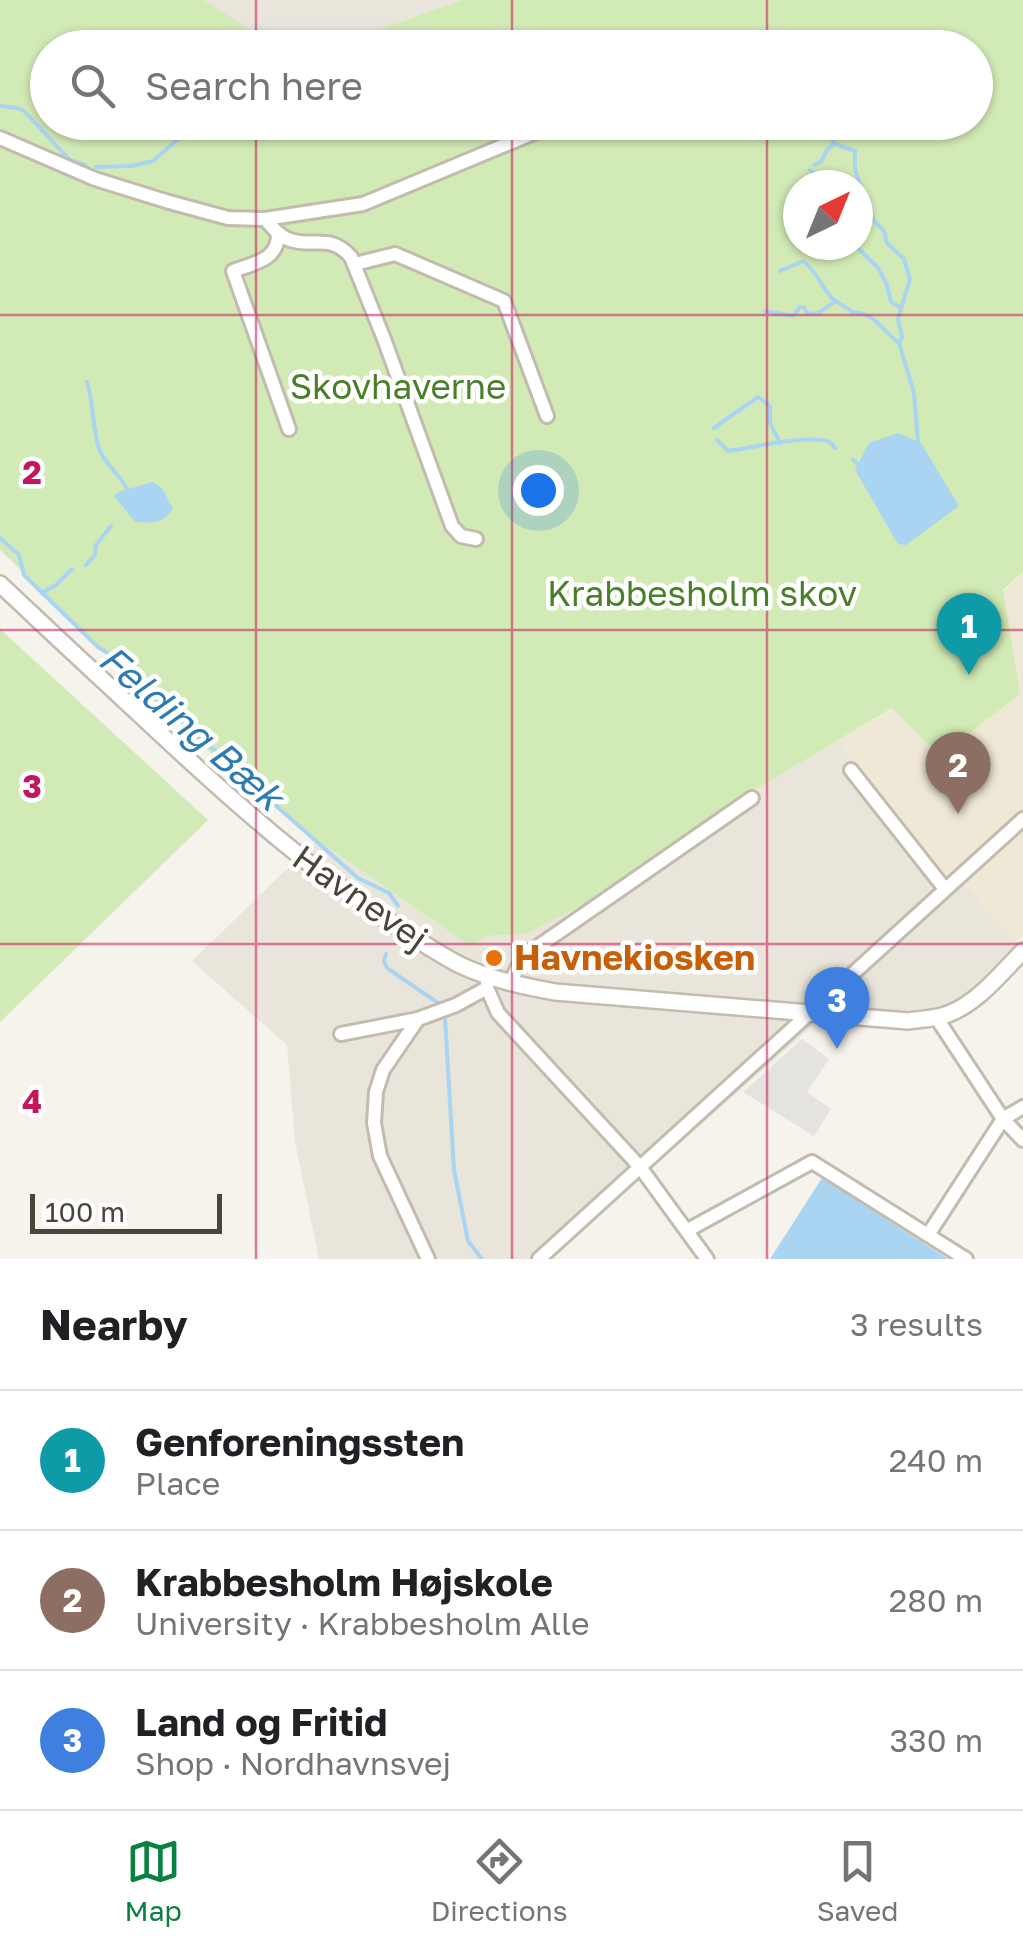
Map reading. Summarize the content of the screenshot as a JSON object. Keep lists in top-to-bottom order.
{
  "streets": {
    "street": ["Havnevej"]
  },
  "water": ["Felding Bæk"],
  "parks": ["Skovhaverne", "Krabbesholm skov"],
  "places": ["Havnekiosken"],
  "scale_bar": "100 m",
  "north": "top right",
  "page": {
    "search": "Search here",
    "pins": ["1", "2", "3"],
    "scale": "100 m",
    "heading": ["Nearby", "3 results"],
    "list": [
      {
        "mark": "1",
        "name": "Genforeningssten",
        "note": "Place",
        "value": "240 m"
      },
      {
        "mark": "2",
        "name": "Krabbesholm Højskole",
        "note": "University · Krabbesholm Alle",
        "value": "280 m"
      },
      {
        "mark": "3",
        "name": "Land og Fritid",
        "note": "Shop · Nordhavnsvej",
        "value": "330 m"
      }
    ],
    "nav": ["Map", "Directions", "Saved"]
  },
  "grid": {
    "rows": ["2", "3", "4"]
  }
}
